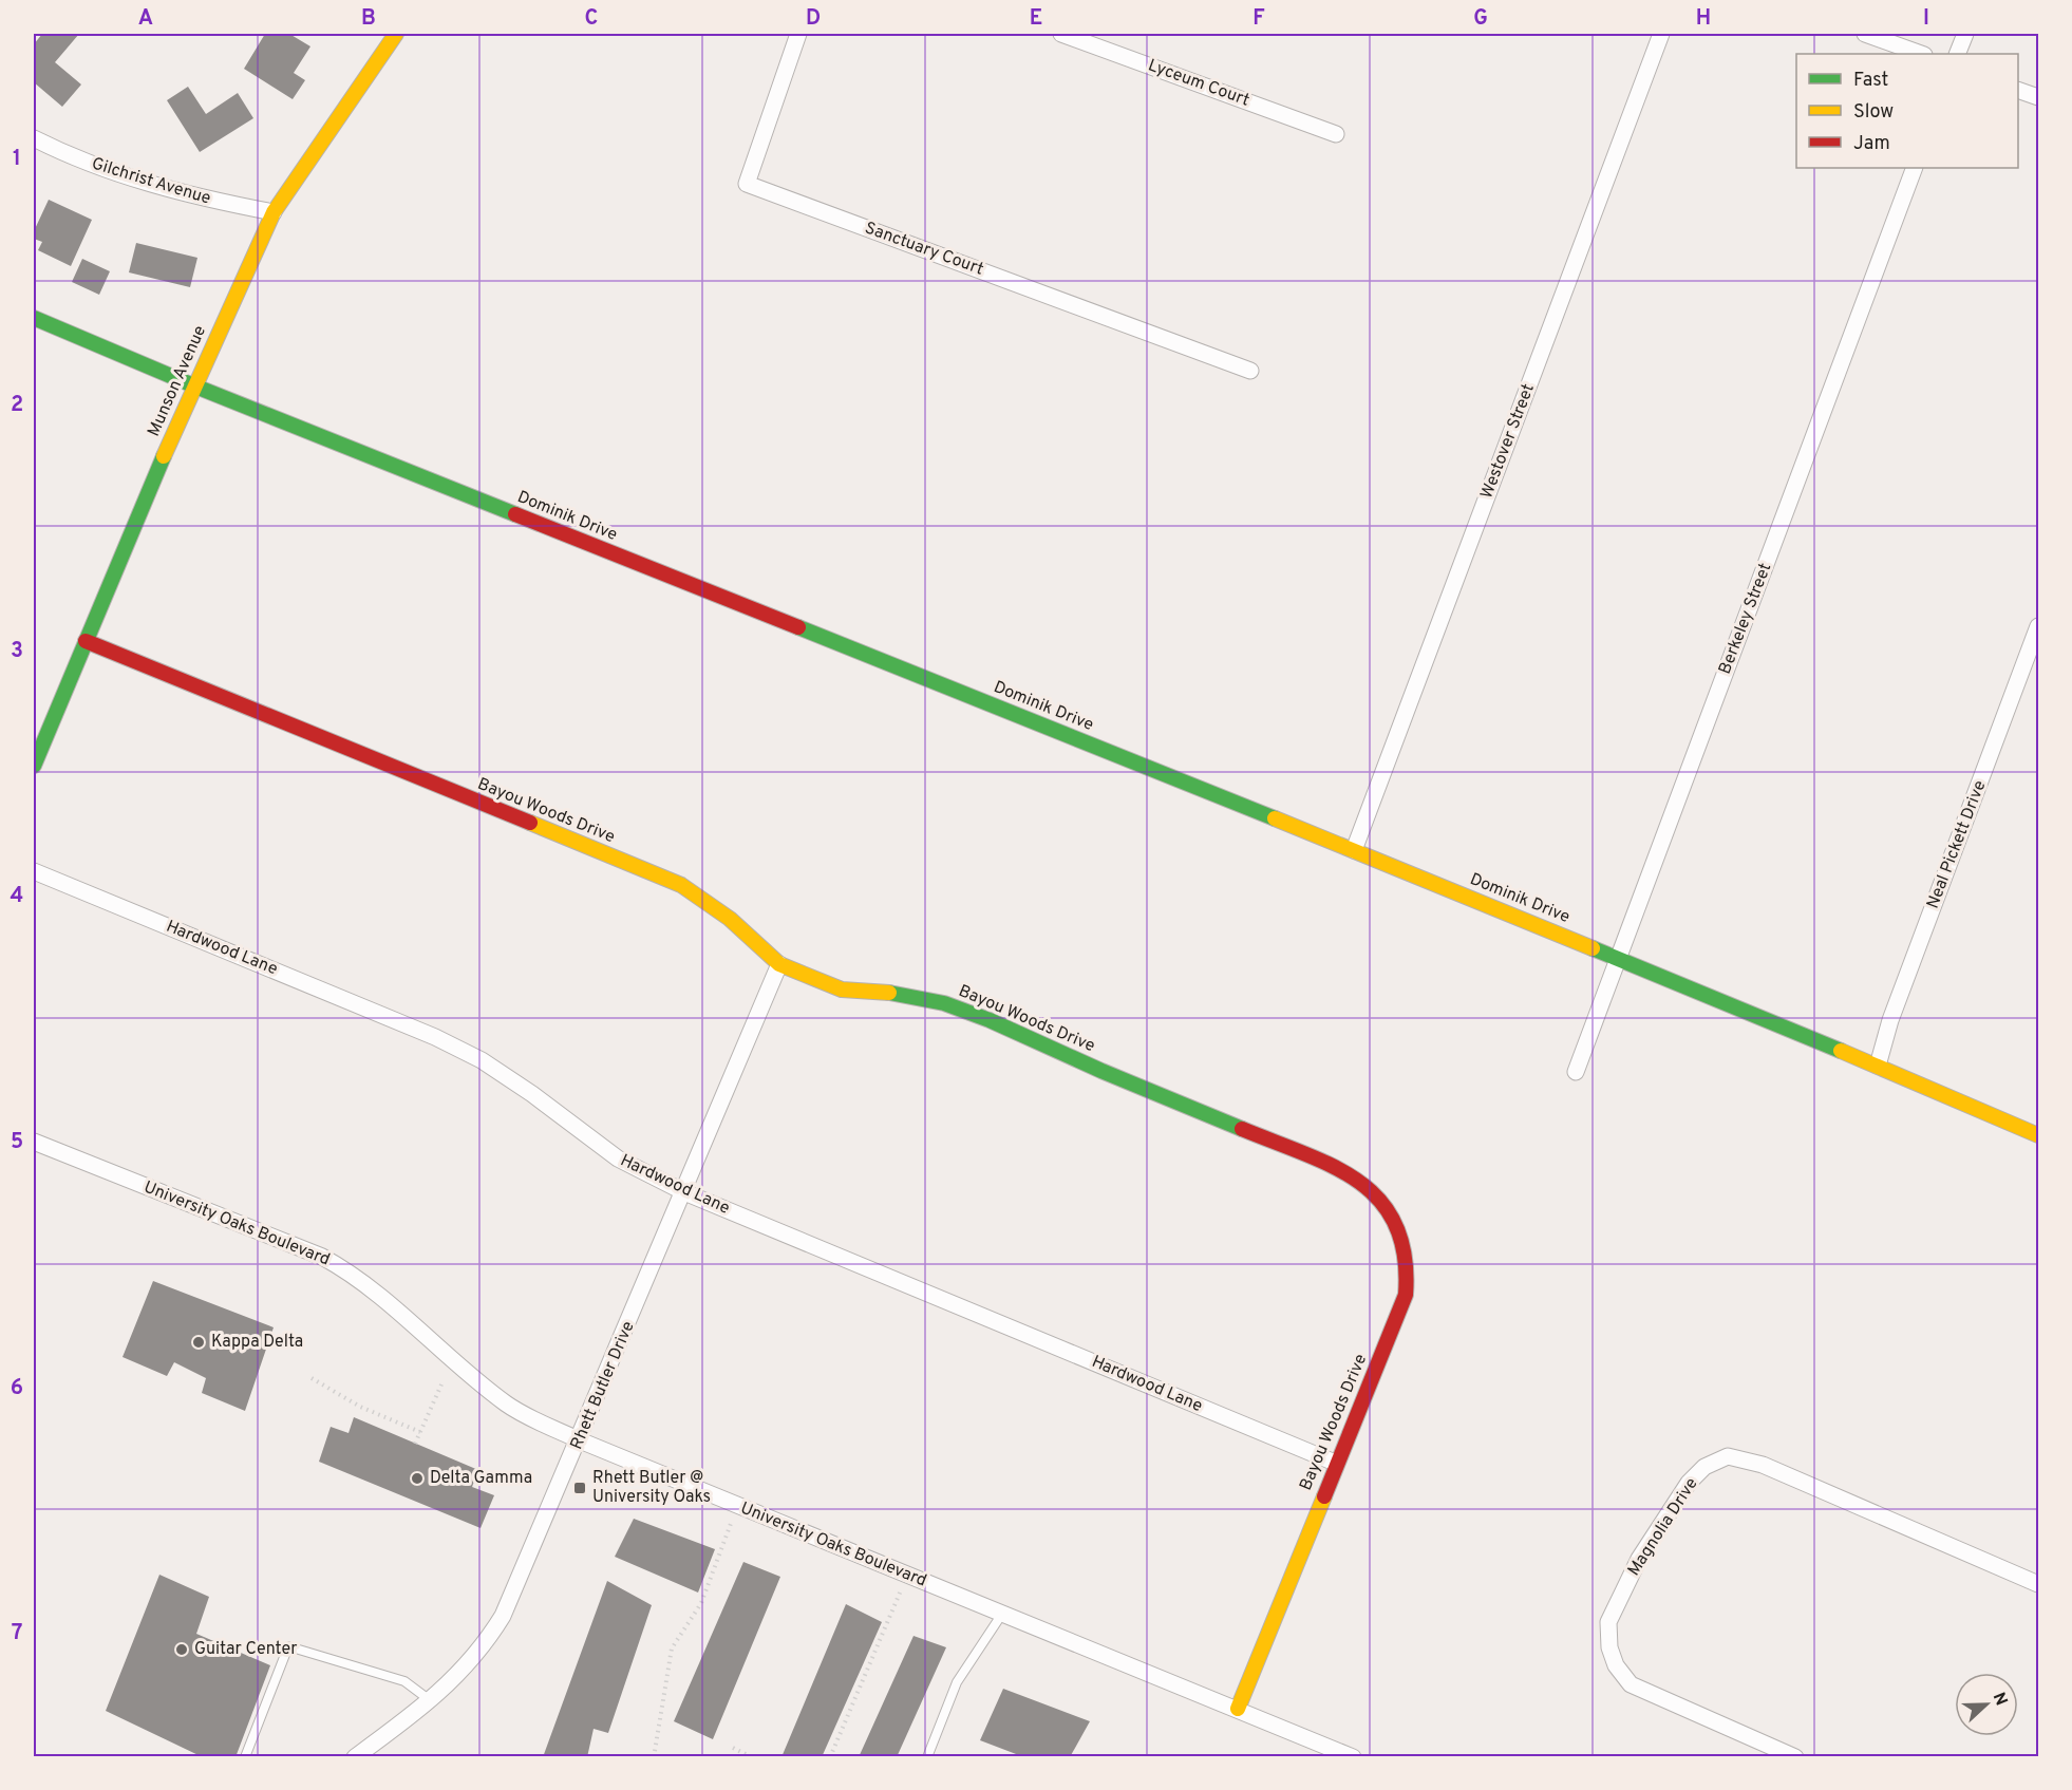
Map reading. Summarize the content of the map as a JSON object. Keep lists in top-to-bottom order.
{
  "streets": {
    "street": [
      "Lyceum Court",
      "Gilchrist Avenue",
      "Sanctuary Court",
      "Munson Avenue",
      "Westover Street",
      "Dominik Drive",
      "Berkeley Street",
      "Bayou Woods Drive",
      "Neal Pickett Drive",
      "Hardwood Lane",
      "University Oaks Boulevard",
      "Rhett Butler Drive",
      "Magnolia Drive"
    ]
  },
  "crossings": [
    ["Gilchrist Avenue", "Munson Avenue"],
    ["Munson Avenue", "Dominik Drive"],
    ["Munson Avenue", "Bayou Woods Drive"],
    ["Westover Street", "Dominik Drive"],
    ["Dominik Drive", "Berkeley Street"],
    ["Dominik Drive", "Neal Pickett Drive"],
    ["Bayou Woods Drive", "Hardwood Lane"],
    ["Bayou Woods Drive", "University Oaks Boulevard"],
    ["Bayou Woods Drive", "Rhett Butler Drive"],
    ["Hardwood Lane", "Rhett Butler Drive"],
    ["University Oaks Boulevard", "Rhett Butler Drive"]
  ],
  "places": {
    "other": ["Kappa Delta", "Delta Gamma", "Guitar Center"],
    "transit": ["Rhett Butler @ University Oaks"]
  },
  "legend": ["Fast", "Slow", "Jam"],
  "north": "right",
  "grid": {
    "columns": [
      "A",
      "B",
      "C",
      "D",
      "E",
      "F",
      "G",
      "H",
      "I"
    ],
    "rows": [
      "1",
      "2",
      "3",
      "4",
      "5",
      "6",
      "7"
    ]
  }
}
